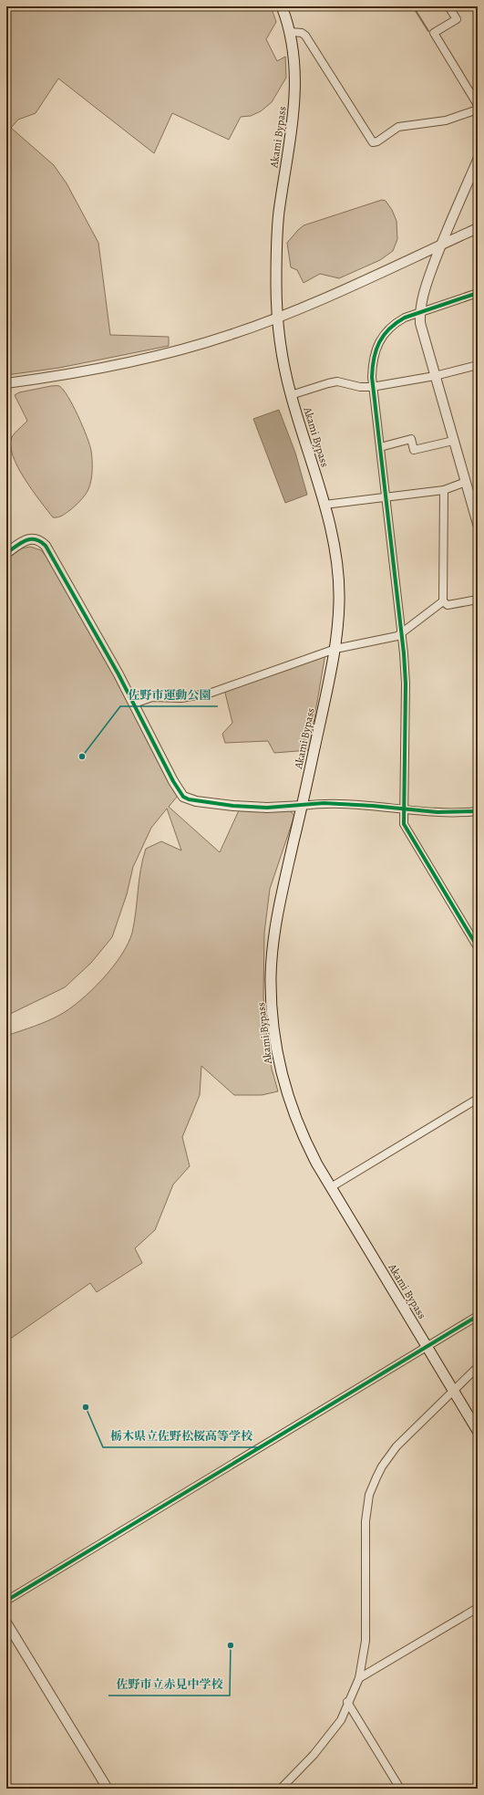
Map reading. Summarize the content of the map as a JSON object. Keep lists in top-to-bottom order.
{
  "streets": {
    "main road": ["Akami Bypass"]
  },
  "places": ["佐野市運動公園", "栃木県立佐野松桜高等学校", "佐野市立赤見中学校"]
}
